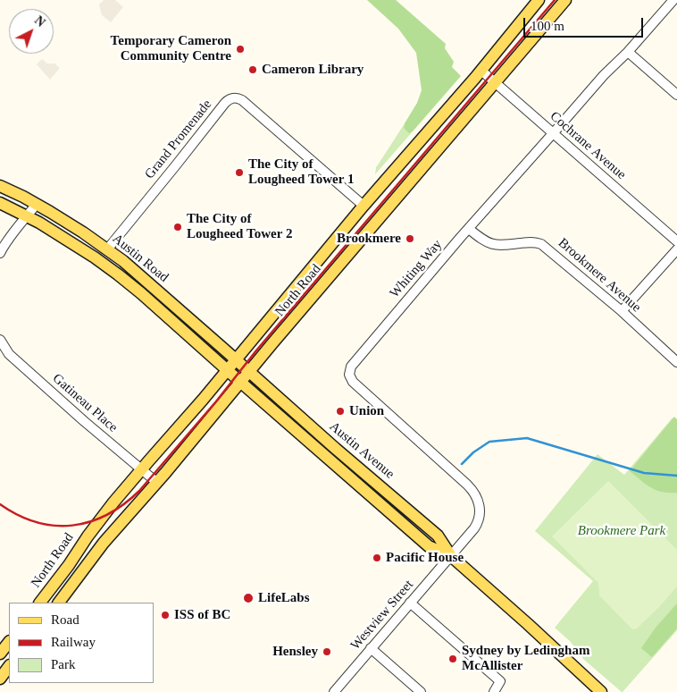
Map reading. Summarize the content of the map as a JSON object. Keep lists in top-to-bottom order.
{
  "streets": {
    "main road": ["Austin Road", "North Road", "Austin Avenue"],
    "street": [
      "Grand Promenade",
      "Cochrane Avenue",
      "Whiting Way",
      "Brookmere Avenue",
      "Gatineau Place",
      "Westview Street"
    ]
  },
  "crossings": [
    ["Grand Promenade", "Austin Road"],
    ["Grand Promenade", "North Road"],
    ["Cochrane Avenue", "Whiting Way"],
    ["Cochrane Avenue", "North Road"],
    ["Austin Road", "North Road"],
    ["Austin Road", "Austin Avenue"],
    ["Whiting Way", "Brookmere Avenue"],
    ["Whiting Way", "Austin Avenue"],
    ["Whiting Way", "Westview Street"],
    ["North Road", "Gatineau Place"],
    ["North Road", "Austin Avenue"],
    ["Austin Avenue", "Westview Street"]
  ],
  "parks": ["Brookmere Park"],
  "places": [
    "Temporary Cameron Community Centre",
    "Cameron Library",
    "The City of Lougheed Tower 1",
    "The City of Lougheed Tower 2",
    "Brookmere",
    "Union",
    "Pacific House",
    "LifeLabs",
    "ISS of BC",
    "Hensley",
    "Sydney by Ledingham McAllister"
  ],
  "legend": ["Road", "Railway", "Park"],
  "scale_bar": "100 m",
  "north": "top right"
}
